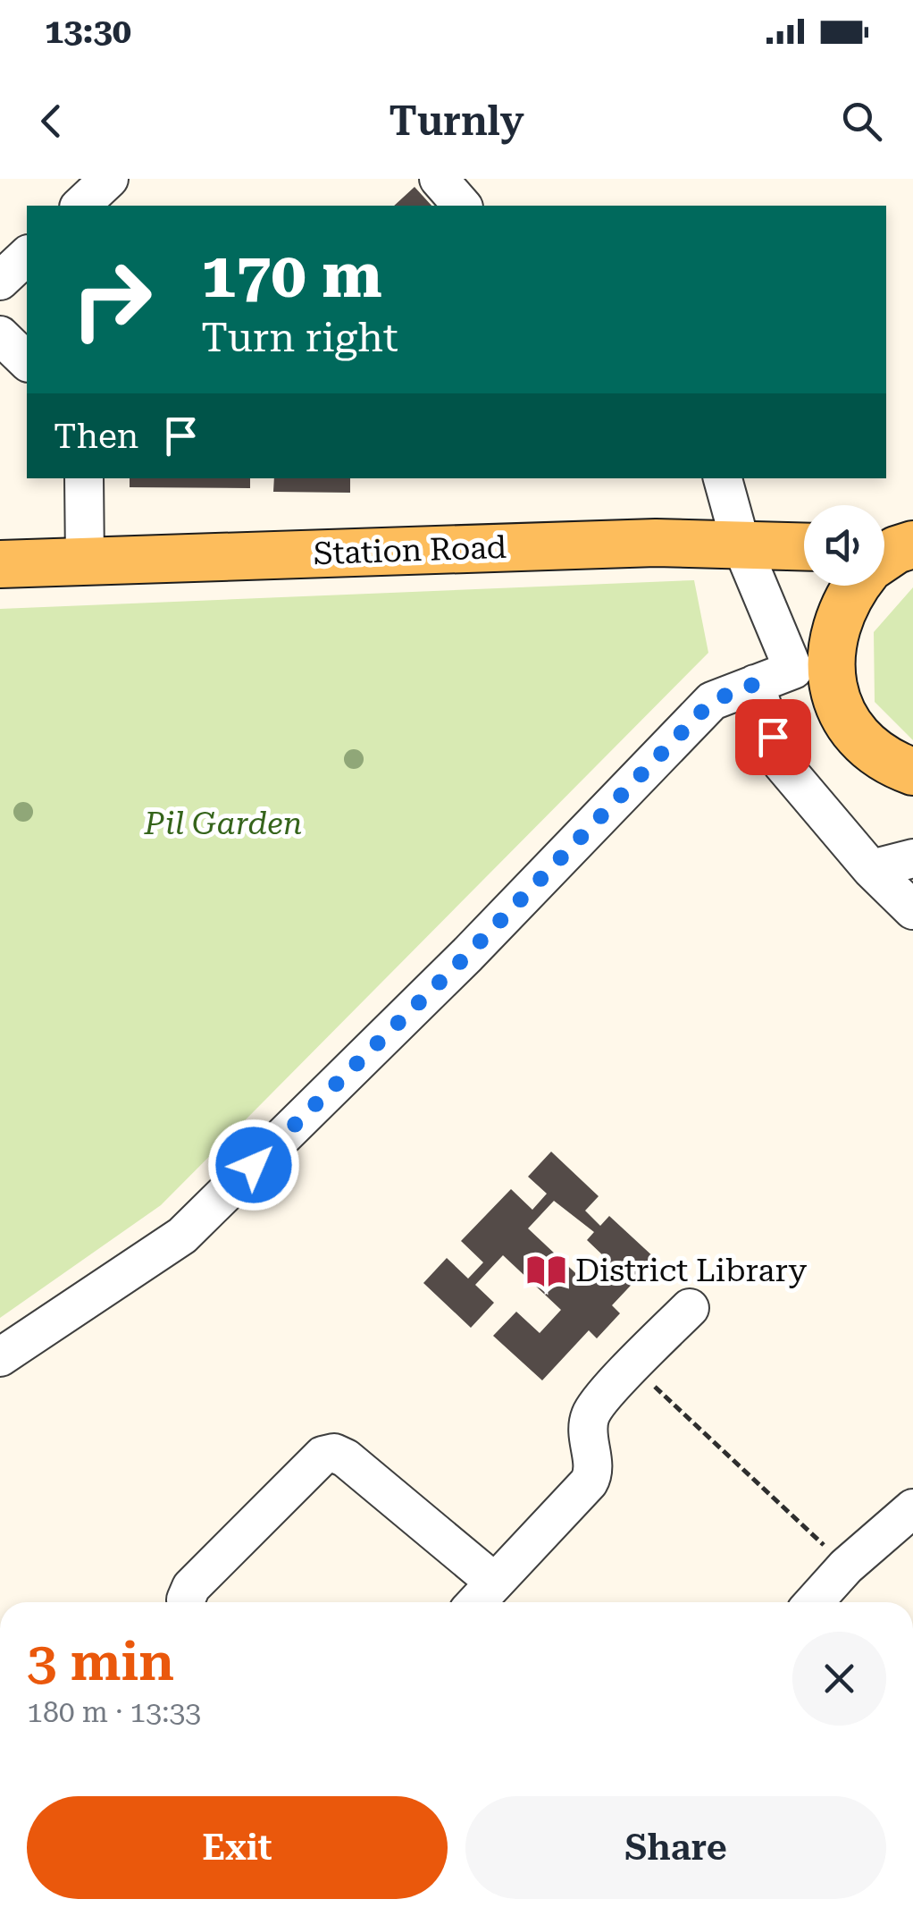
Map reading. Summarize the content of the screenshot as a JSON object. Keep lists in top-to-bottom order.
{
  "streets": {
    "main road": ["Station Road"]
  },
  "parks": ["Pil Garden"],
  "places": {
    "library": ["District Library"]
  },
  "page": {
    "status": "13:30",
    "header": "Turnly",
    "turn": ["170 m", "Turn right"],
    "then": "Then",
    "heading": ["3 min", "180 m · 13:33"],
    "buttons": ["Exit", "Share"]
  }
}
